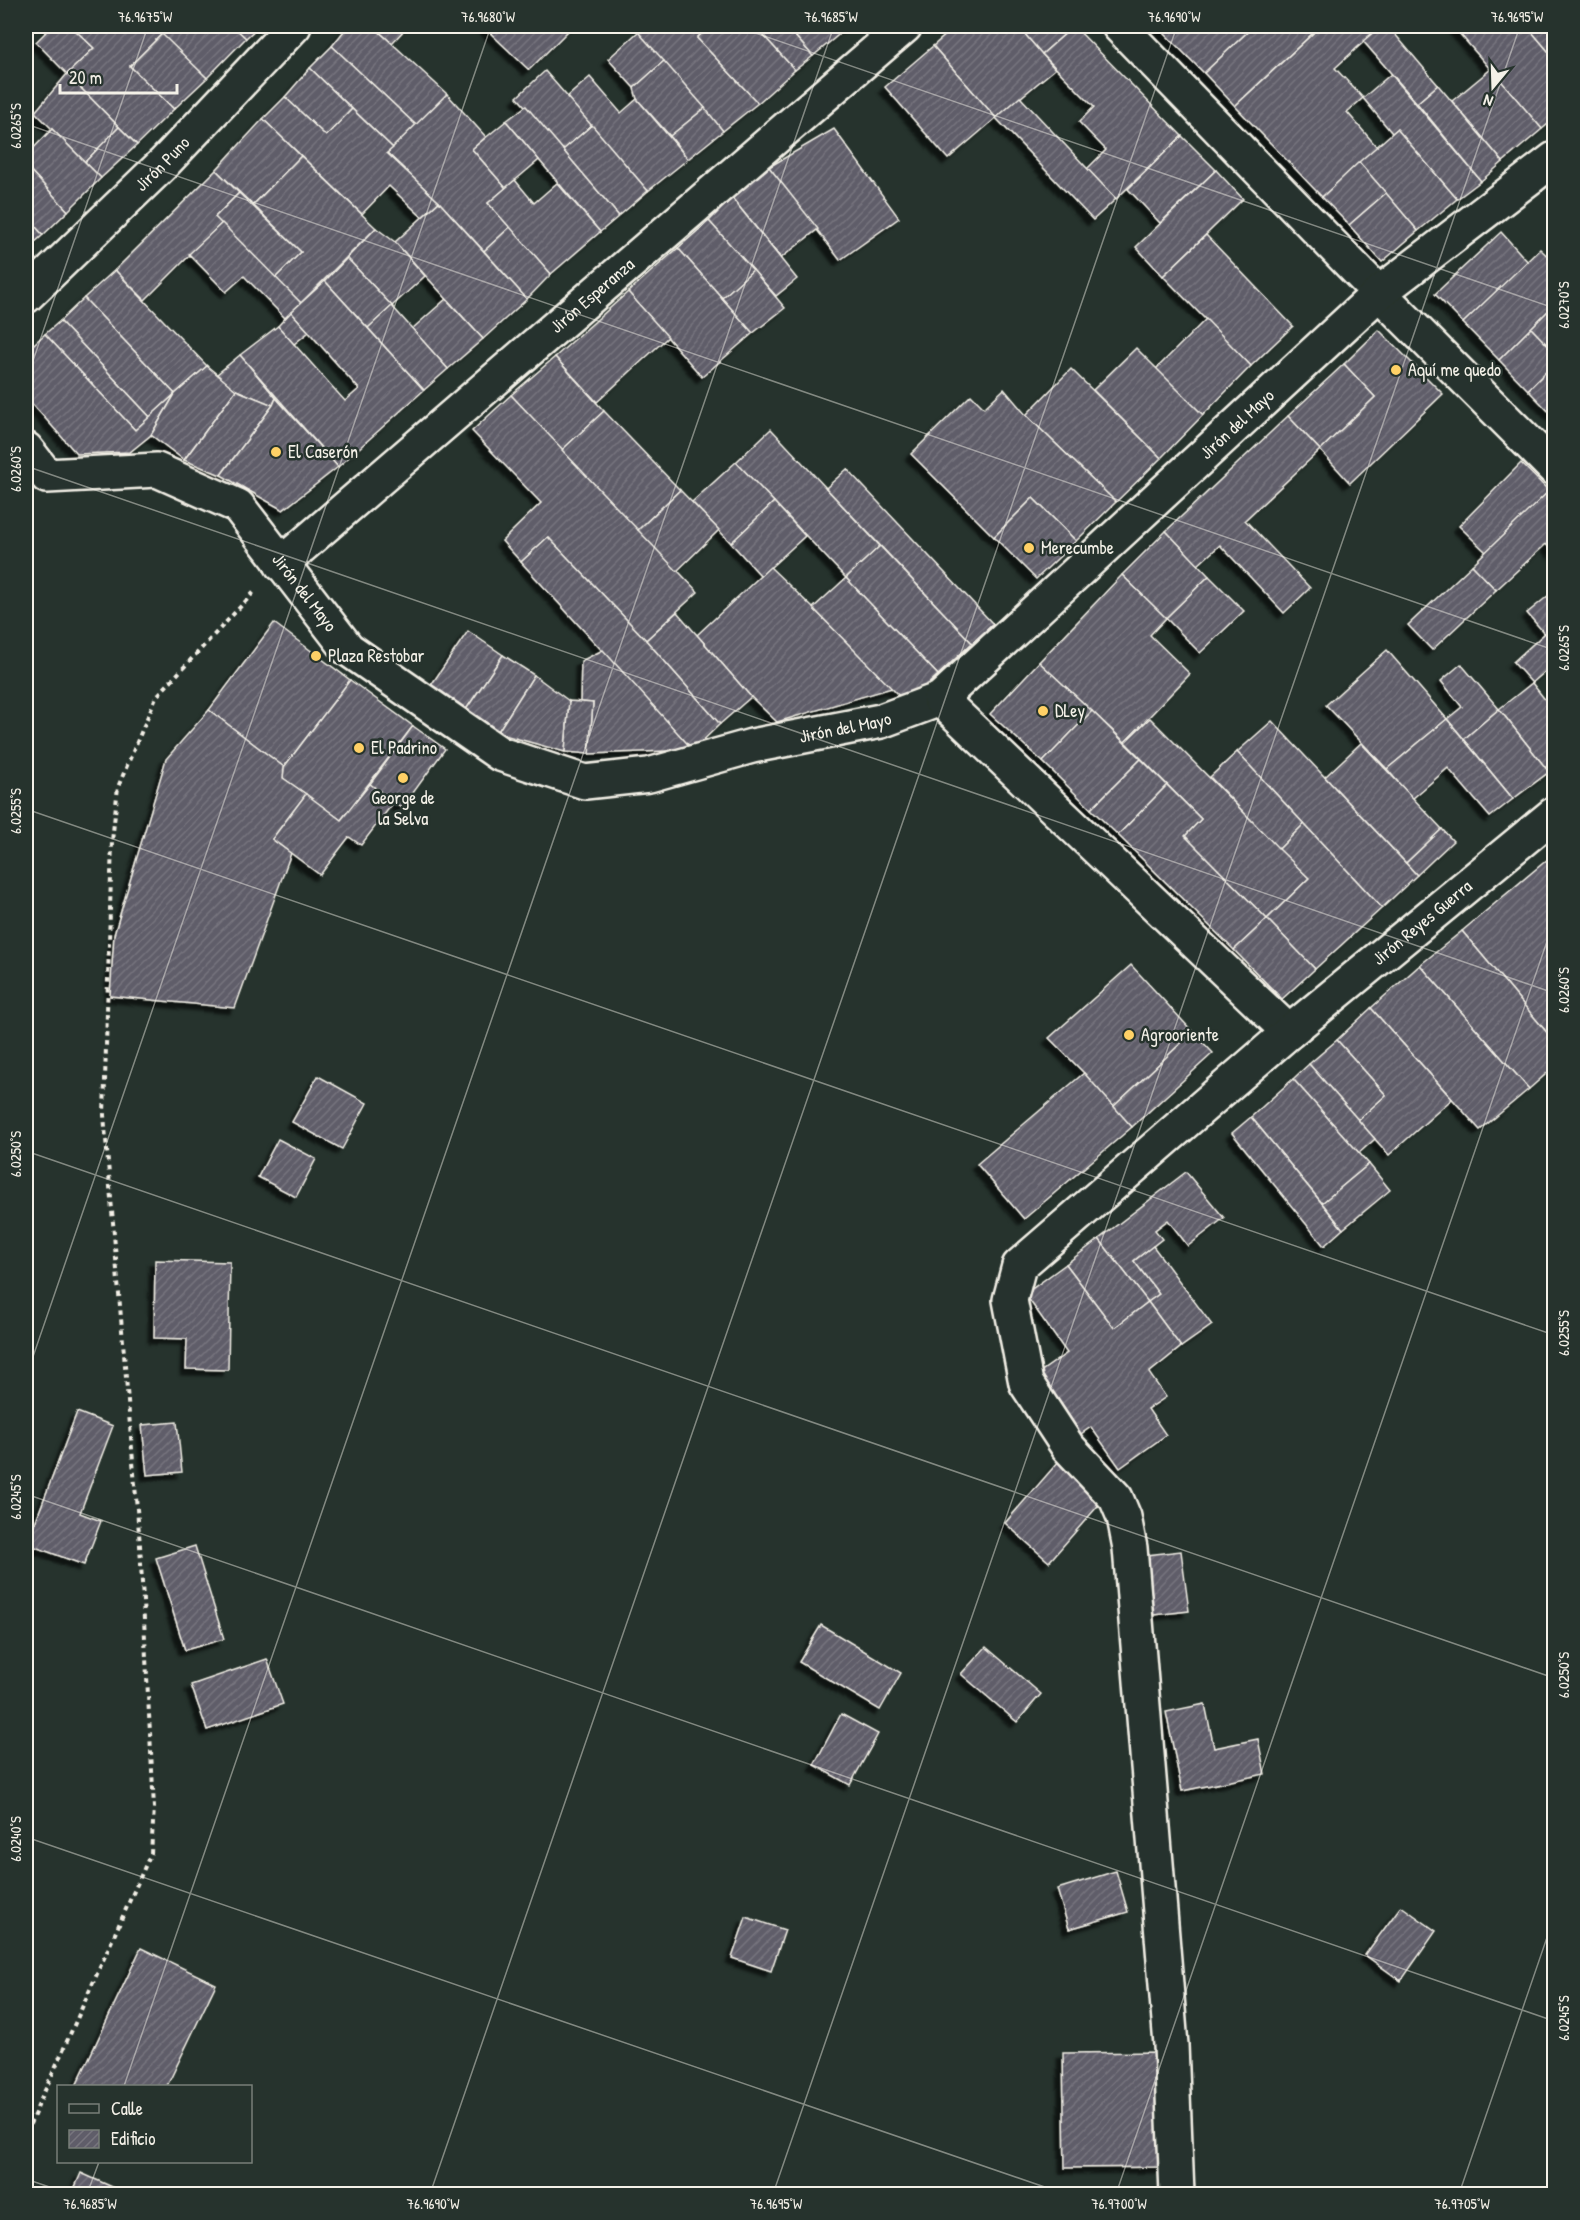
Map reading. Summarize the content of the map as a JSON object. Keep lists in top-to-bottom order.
{
  "streets": {
    "street": [
      "Jirón Puno",
      "Jirón Esperanza",
      "Jirón del Mayo",
      "Jirón Reyes Guerra"
    ]
  },
  "crossings": [
    ["Jirón Esperanza", "Jirón del Mayo"]
  ],
  "places": [
    "Aquí me quedo",
    "El Caserón",
    "Merecumbe",
    "Plaza Restobar",
    "DLey",
    "El Padrino",
    "George de la Selva",
    "Agrooriente"
  ],
  "legend": ["Calle", "Edificio"],
  "scale_bar": "20 m",
  "north": "bottom",
  "coordinates": [
    "76.9675°W",
    "76.9680°W",
    "76.9685°W",
    "76.9690°W",
    "76.9695°W",
    "6.0265°S",
    "6.0270°S",
    "6.0260°S",
    "6.0255°S",
    "6.0250°S",
    "6.0245°S",
    "6.0240°S",
    "76.9700°W",
    "76.9705°W"
  ]
}
